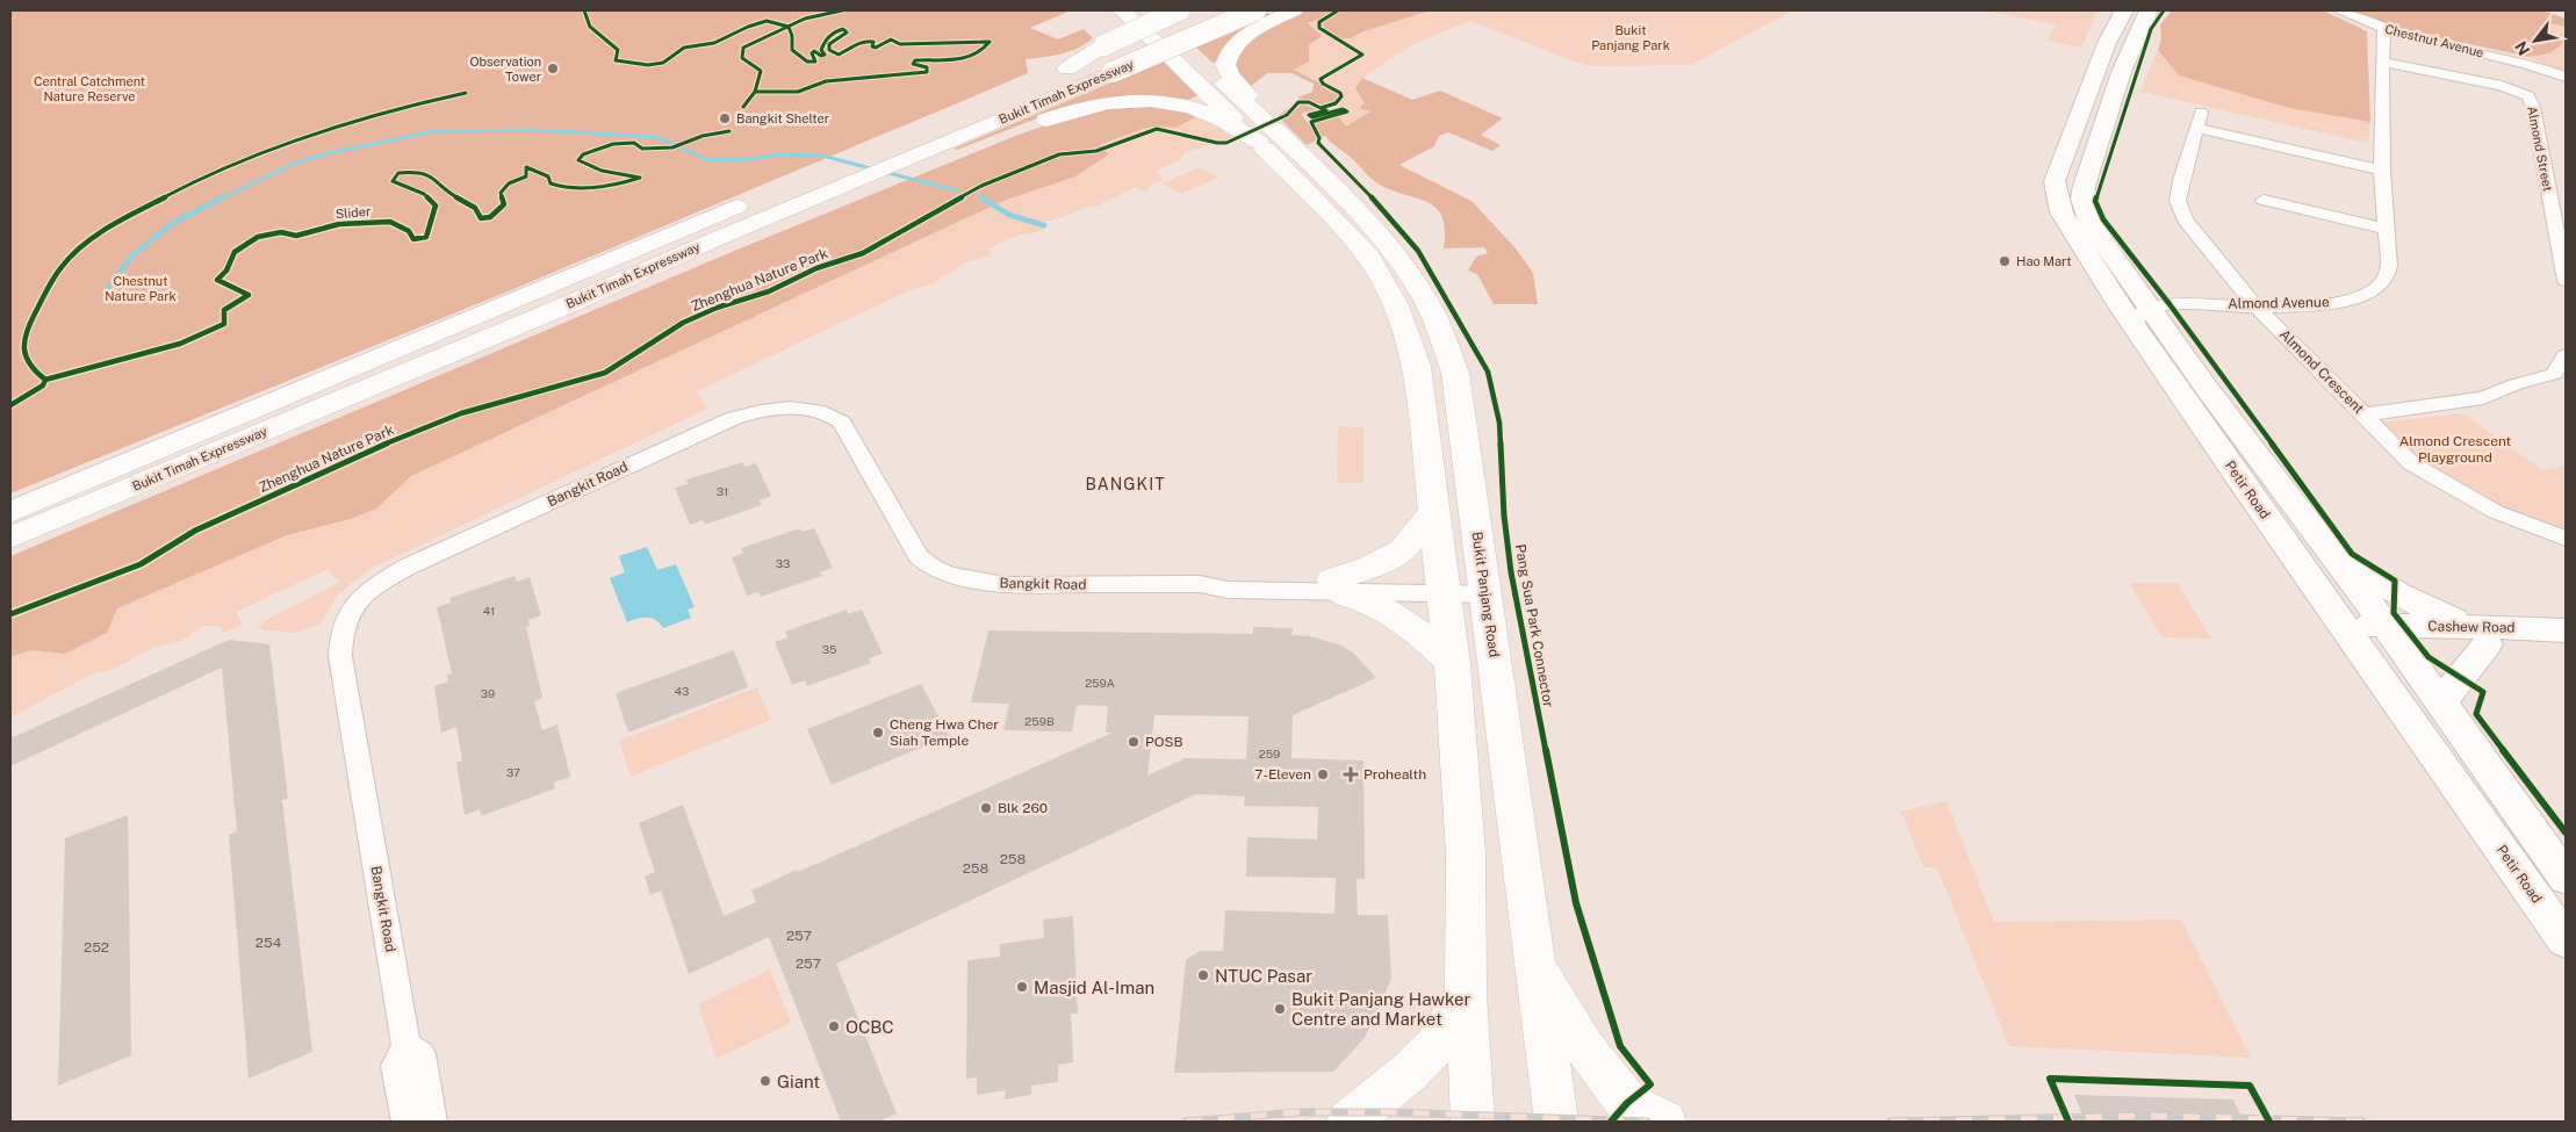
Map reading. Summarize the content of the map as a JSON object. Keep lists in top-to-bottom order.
{
  "streets": {
    "main road": [
      "Bukit Timah Expressway",
      "Petir Road",
      "Bukit Panjang Road",
      "Cashew Road"
    ],
    "street": [
      "Chestnut Avenue",
      "Almond Street",
      "Almond Avenue",
      "Almond Crescent",
      "Bangkit Road"
    ],
    "cycle path": ["Slider", "Zhenghua Nature Park", "Pang Sua Park Connector"]
  },
  "crossings": [
    ["Chestnut Avenue", "Almond Avenue"],
    ["Almond Street", "Almond Avenue"],
    ["Almond Avenue", "Almond Crescent"],
    ["Almond Avenue", "Petir Road"],
    ["Bangkit Road", "Bukit Panjang Road"],
    ["Petir Road", "Cashew Road"]
  ],
  "districts": ["BANGKIT"],
  "parks": [
    "Bukit Panjang Park",
    "Central Catchment Nature Reserve",
    "Chestnut Nature Park",
    "Almond Crescent Playground"
  ],
  "places": {
    "other": [
      "Observation Tower",
      "Bangkit Shelter",
      "Hao Mart",
      "Cheng Hwa Cher Siah Temple",
      "POSB",
      "7-Eleven",
      "Blk 260",
      "NTUC Pasar",
      "Masjid Al-Iman",
      "Bukit Panjang Hawker Centre and Market",
      "OCBC",
      "Giant"
    ],
    "health": ["Prohealth"]
  },
  "house_numbers": [
    "31",
    "33",
    "41",
    "35",
    "259A",
    "43",
    "39",
    "259B",
    "259",
    "37",
    "258",
    "258",
    "257",
    "254",
    "252",
    "257"
  ],
  "north": "bottom left"
}
